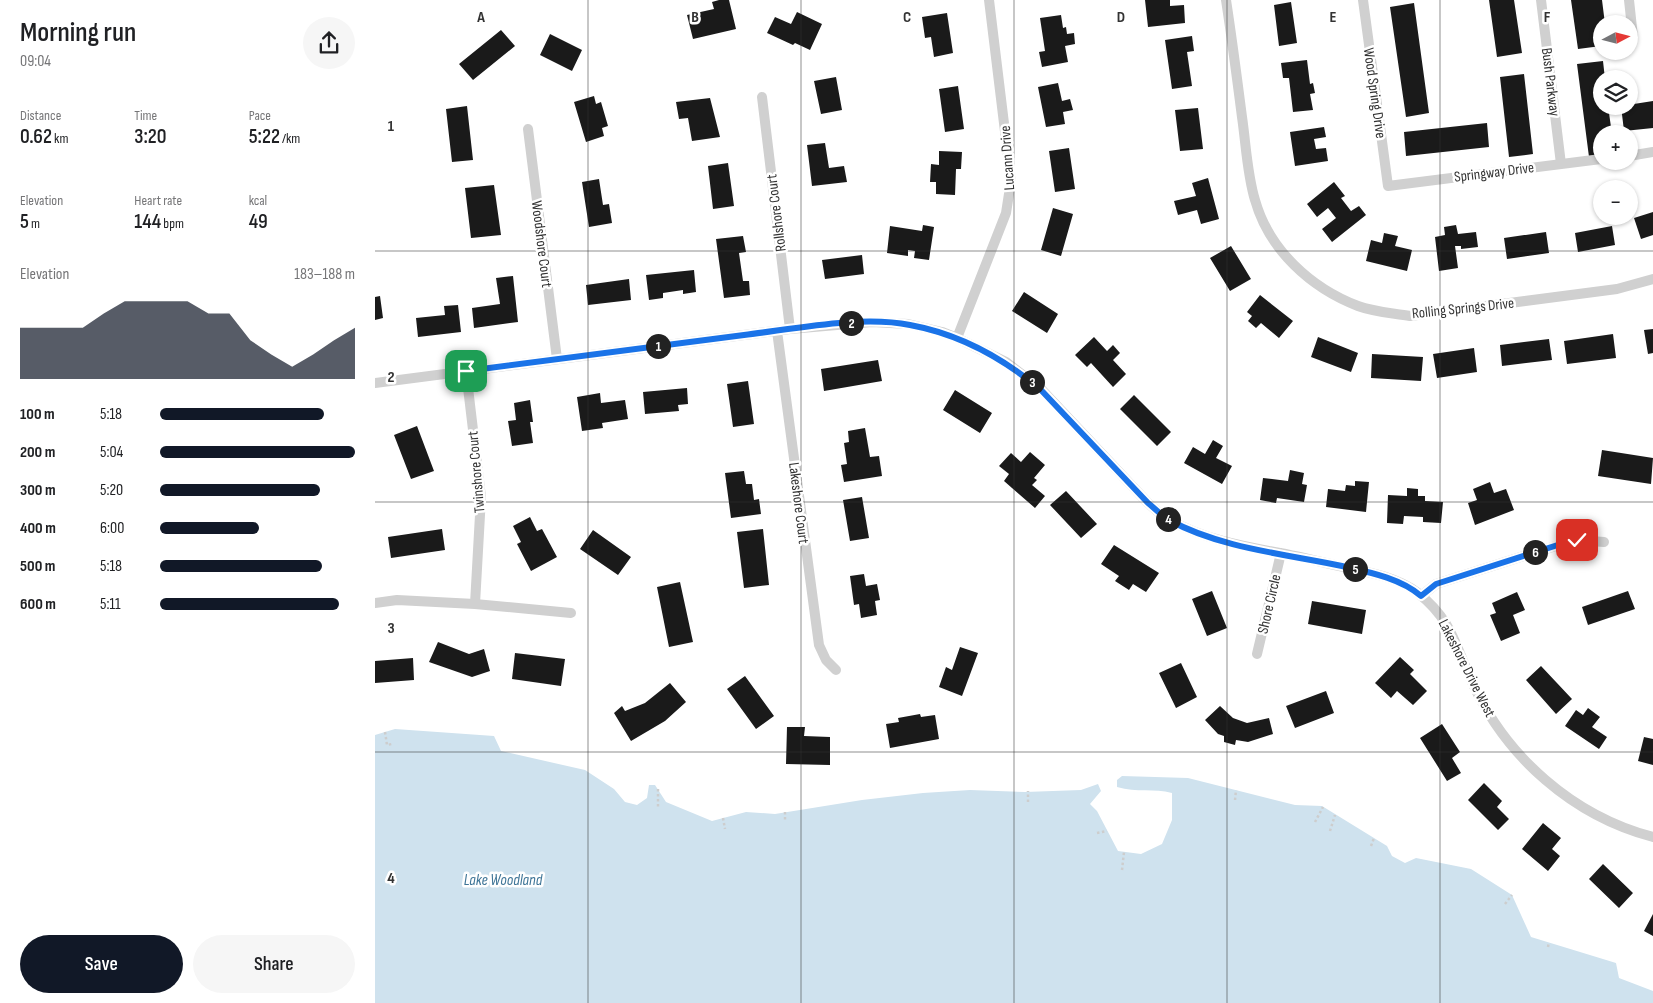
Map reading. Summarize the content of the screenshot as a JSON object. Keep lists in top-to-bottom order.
{
  "streets": {
    "street": [
      "Bush Parkway",
      "Wood Spring Drive",
      "Lucann Drive",
      "Springway Drive",
      "Rollshore Court",
      "Woodshore Court",
      "Rolling Springs Drive",
      "Twinshore Court",
      "Lakeshore Court",
      "Shore Circle",
      "Lakeshore Drive West"
    ]
  },
  "crossings": [
    ["Bush Parkway", "Springway Drive"],
    ["Wood Spring Drive", "Springway Drive"],
    ["Lucann Drive", "Lakeshore Drive West"],
    ["Rollshore Court", "Lakeshore Drive West"],
    ["Woodshore Court", "Lakeshore Drive West"],
    ["Twinshore Court", "Lakeshore Drive West"],
    ["Lakeshore Court", "Lakeshore Drive West"],
    ["Shore Circle", "Lakeshore Drive West"]
  ],
  "water": ["Lake Woodland"],
  "north": "right",
  "page": {
    "heading": ["Morning run", "09:04"],
    "map_buttons": ["+", "−"],
    "stats": [
      ["Distance", "0.62 km"],
      ["Time", "3:20"],
      ["Pace", "5:22 /km"],
      ["Elevation", "5 m"],
      ["Heart rate", "144 bpm"],
      ["kcal", "49"]
    ],
    "chart": ["Elevation", "183–188 m"],
    "pins": [
      "2",
      "1",
      "3",
      "4",
      "6",
      "5"
    ],
    "list": [
      {
        "name": "100 m",
        "note": "5:18"
      },
      {
        "name": "200 m",
        "note": "5:04"
      },
      {
        "name": "300 m",
        "note": "5:20"
      },
      {
        "name": "400 m",
        "note": "6:00"
      },
      {
        "name": "500 m",
        "note": "5:18"
      },
      {
        "name": "600 m",
        "note": "5:11"
      }
    ],
    "buttons": ["Save", "Share"]
  },
  "grid": {
    "columns": [
      "A",
      "B",
      "C",
      "D",
      "E",
      "F"
    ],
    "rows": [
      "1",
      "2",
      "3",
      "4"
    ]
  }
}
